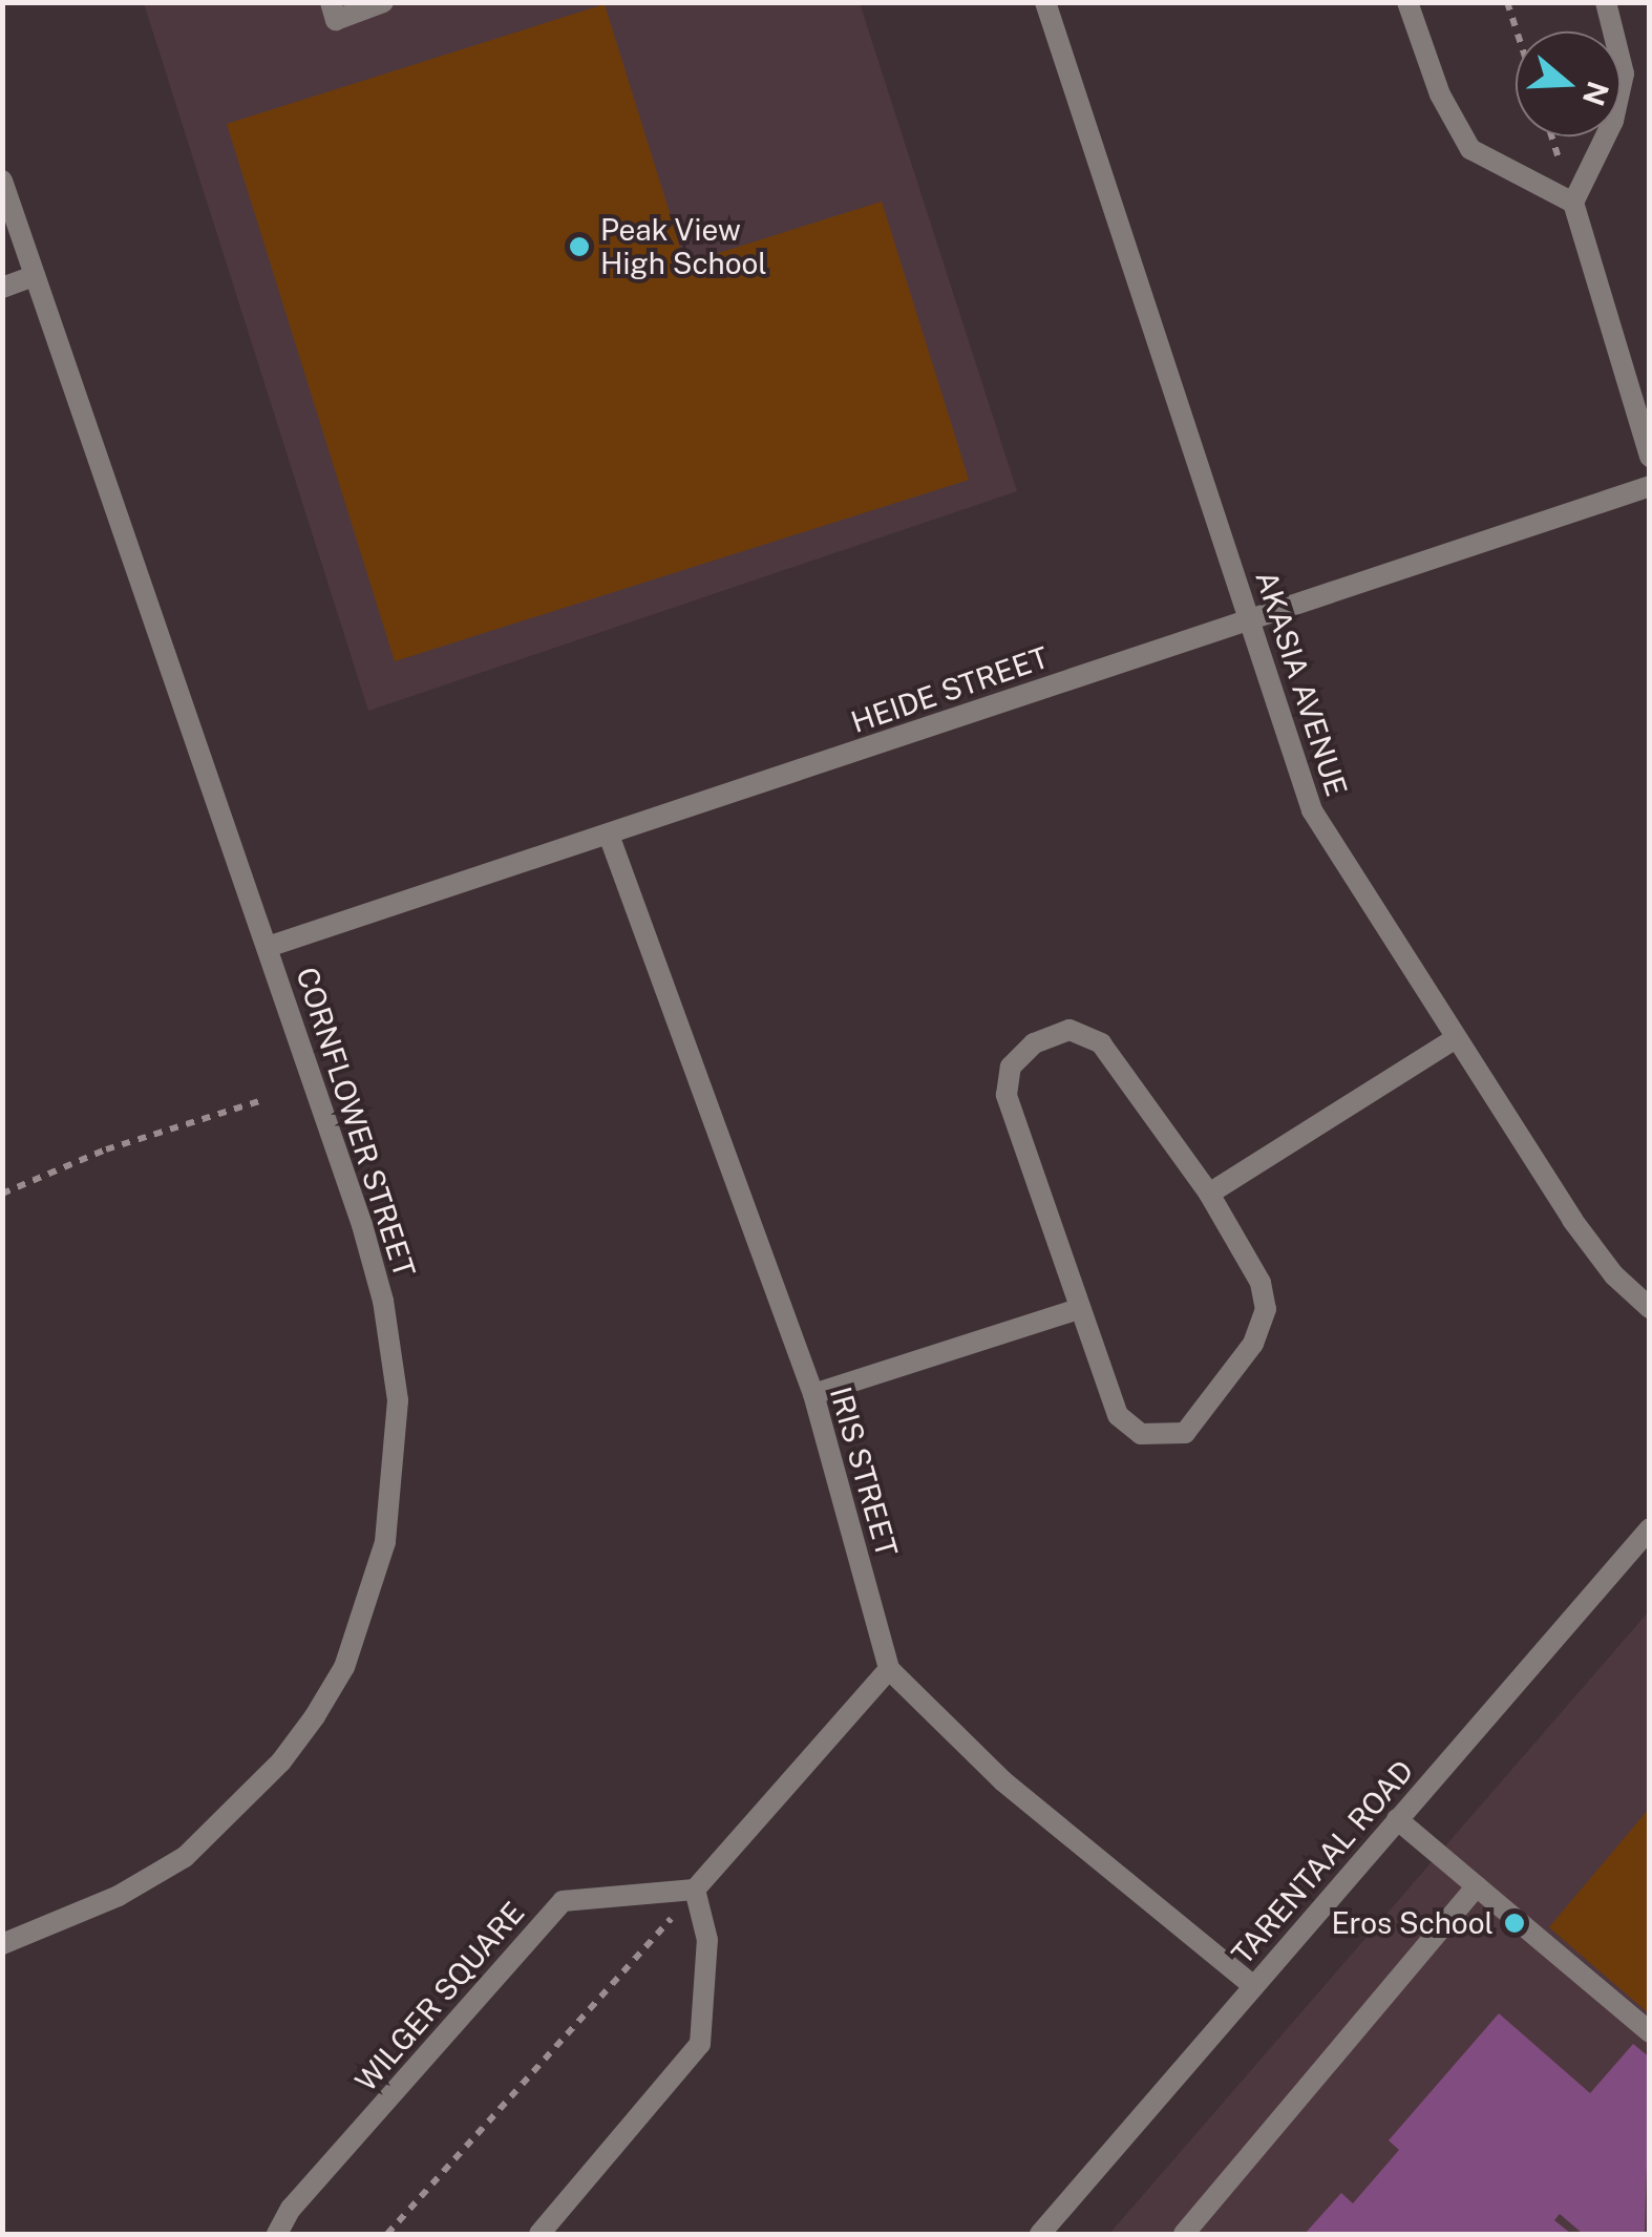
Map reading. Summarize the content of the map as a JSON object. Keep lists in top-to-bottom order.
{
  "streets": {
    "street": [
      "AKASIA AVENUE",
      "HEIDE STREET",
      "CORNFLOWER STREET",
      "IRIS STREET",
      "TARENTAAL ROAD",
      "WILGER SQUARE"
    ]
  },
  "crossings": [
    ["AKASIA AVENUE", "HEIDE STREET"],
    ["HEIDE STREET", "CORNFLOWER STREET"],
    ["HEIDE STREET", "IRIS STREET"],
    ["IRIS STREET", "TARENTAAL ROAD"]
  ],
  "places": ["Peak View High School", "Eros School"],
  "north": "right"
}
